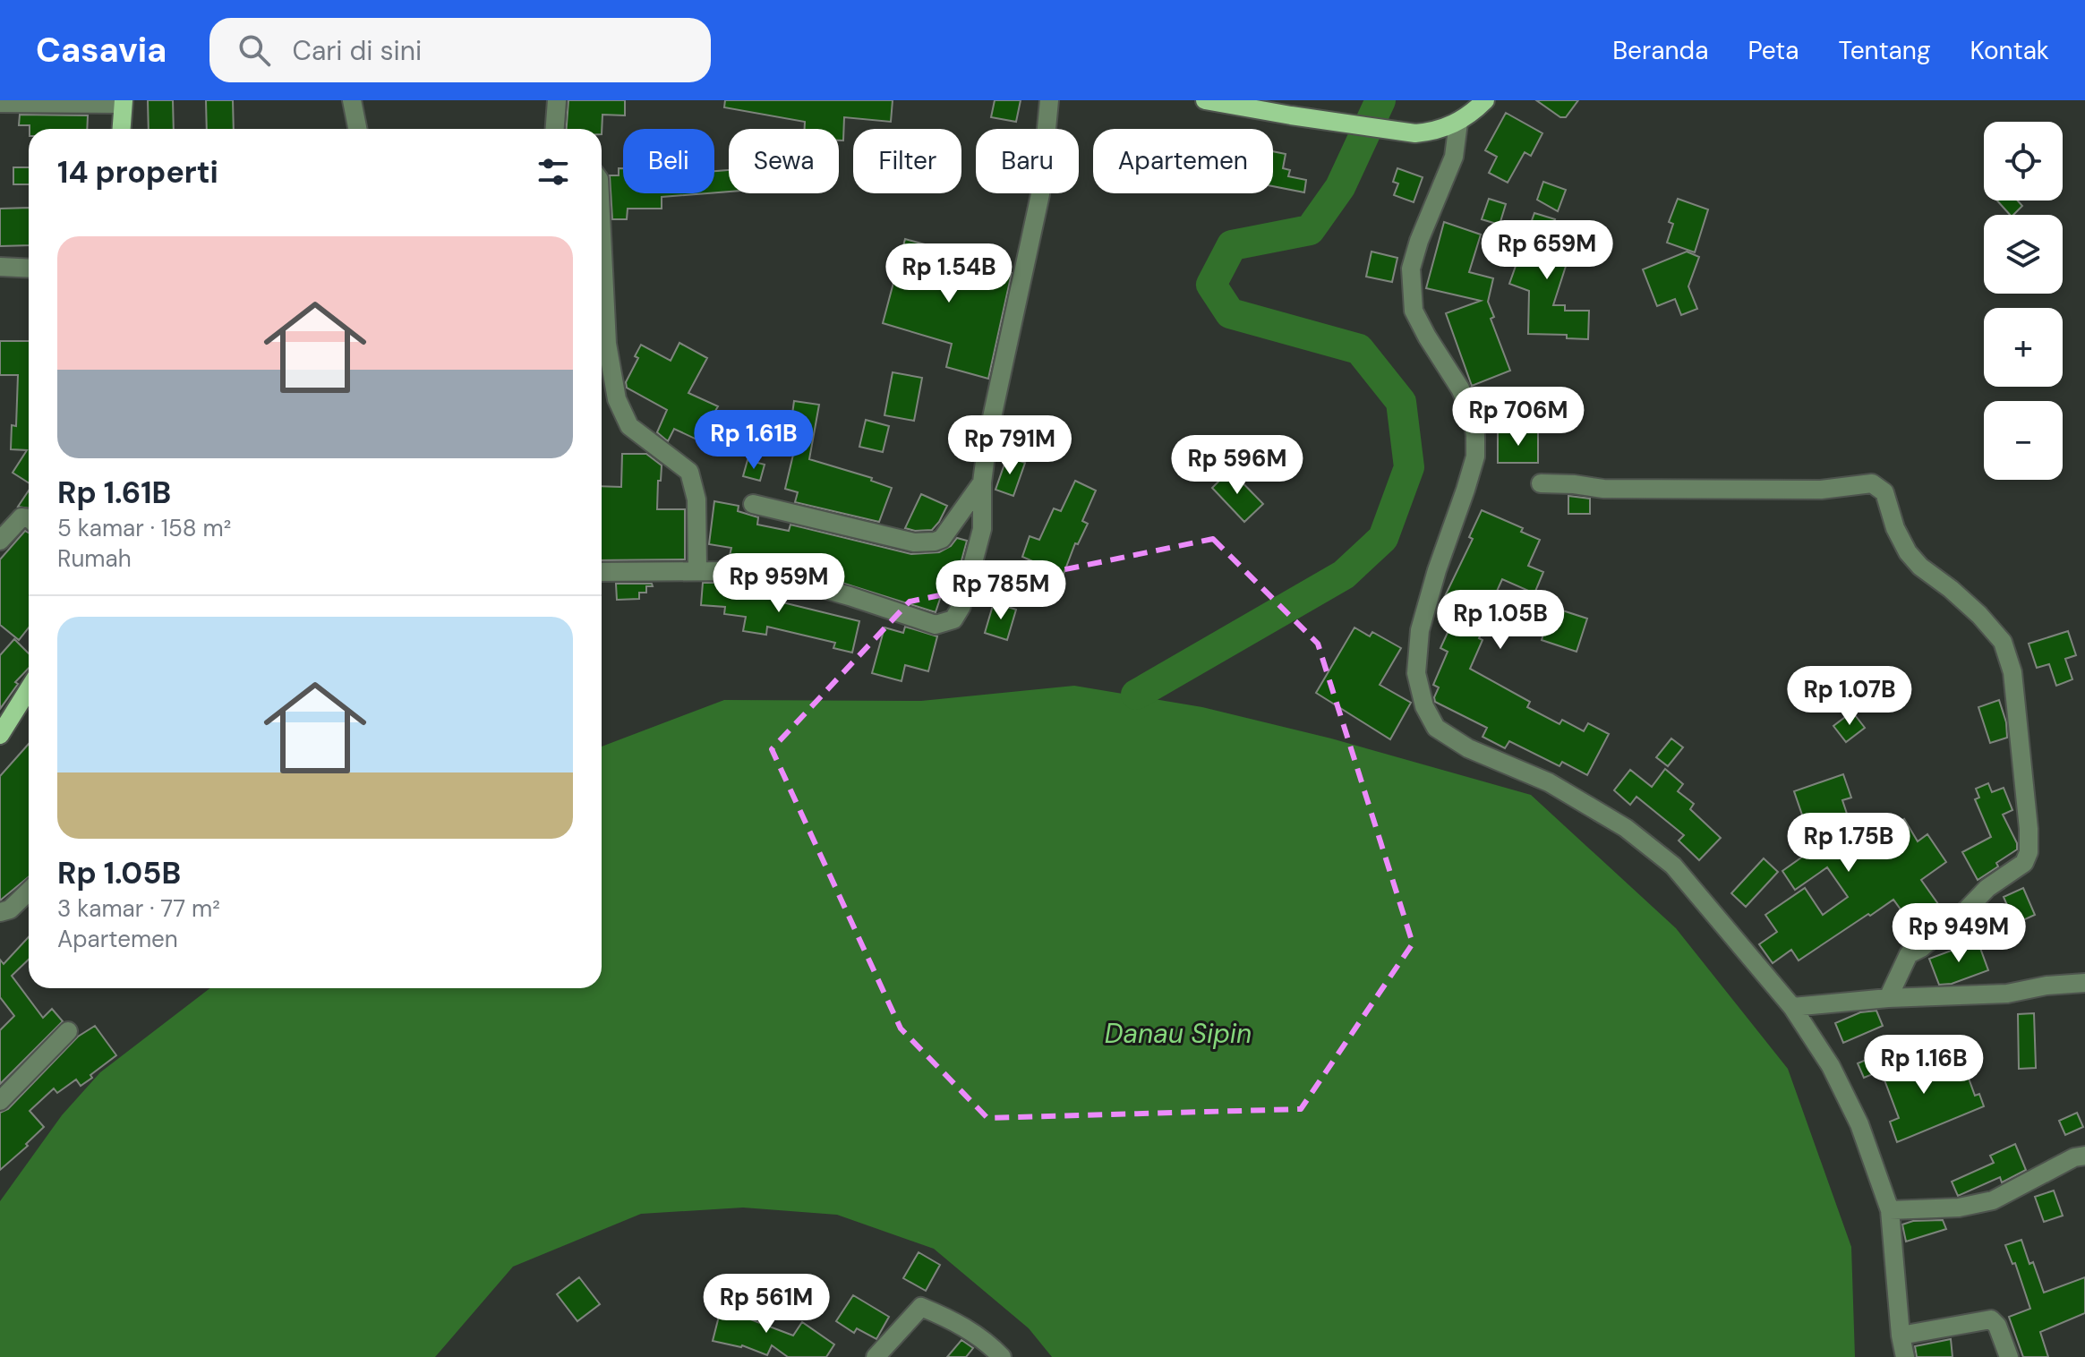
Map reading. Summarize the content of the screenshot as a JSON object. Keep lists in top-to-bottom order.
{
  "water": ["Danau Sipin"],
  "page": {
    "header": "Casavia",
    "search": "Cari di sini",
    "nav": [
      "Beranda",
      "Peta",
      "Tentang",
      "Kontak"
    ],
    "map_buttons": ["+", "−"],
    "chip": [
      "Beli",
      "Sewa",
      "Filter",
      "Baru",
      "Apartemen"
    ],
    "heading": "14 properti",
    "list": [
      {
        "name": "Rp 1.61B",
        "note": "5 kamar · 158 m² · Rumah"
      },
      {
        "name": "Rp 1.05B",
        "note": "3 kamar · 77 m² · Apartemen"
      }
    ],
    "price": [
      "Rp 659M",
      "Rp 1.54B",
      "Rp 706M",
      "Rp 1.61B",
      "Rp 791M",
      "Rp 596M",
      "Rp 959M",
      "Rp 785M",
      "Rp 1.05B",
      "Rp 1.07B",
      "Rp 1.75B",
      "Rp 949M",
      "Rp 1.16B",
      "Rp 561M"
    ]
  }
}
